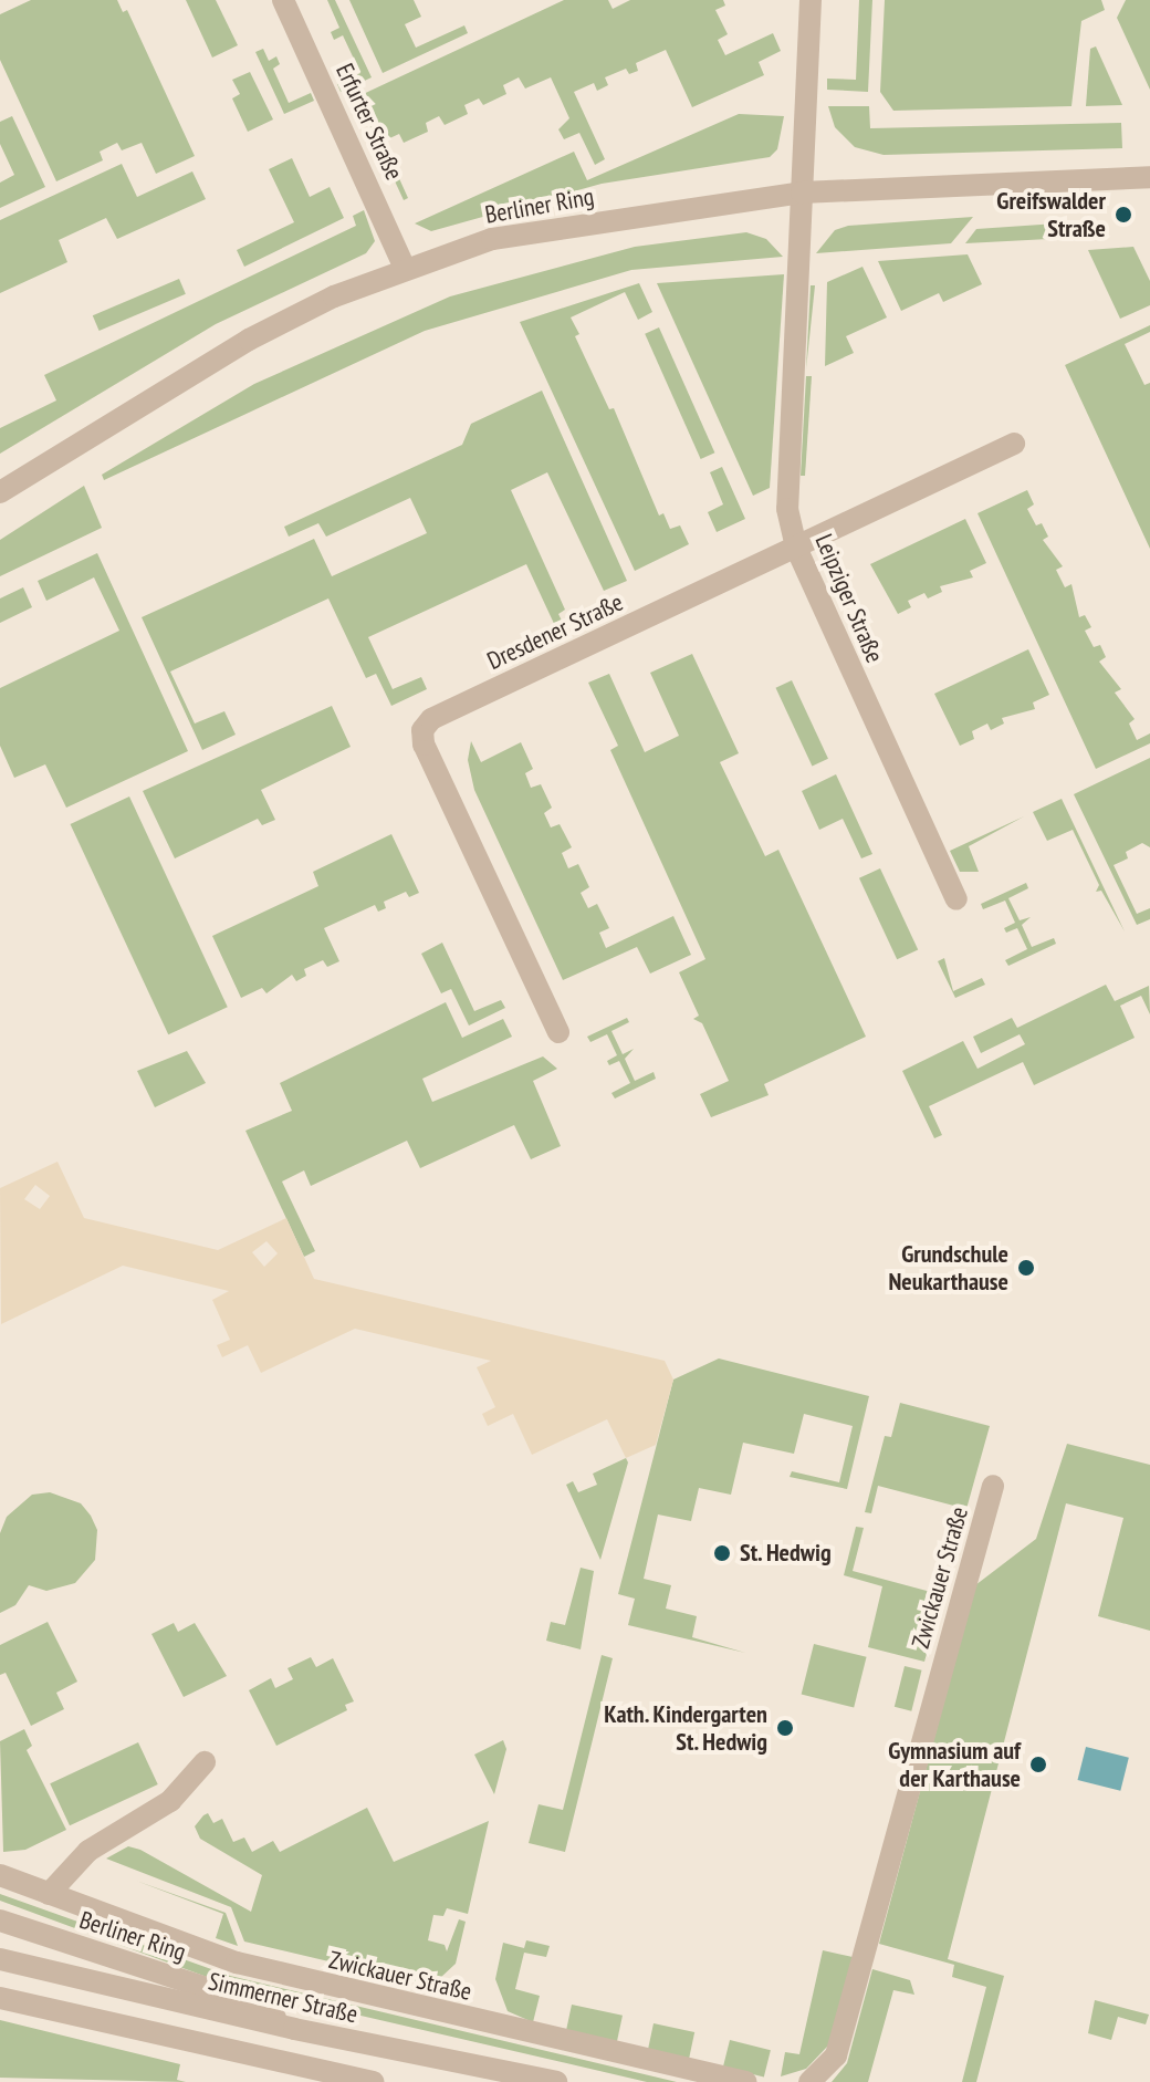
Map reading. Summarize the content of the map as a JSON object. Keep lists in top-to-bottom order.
{
  "streets": {
    "street": [
      "Erfurter Straße",
      "Berliner Ring",
      "Leipziger Straße",
      "Dresdener Straße",
      "Zwickauer Straße",
      "Simmerner Straße"
    ]
  },
  "crossings": [
    ["Erfurter Straße", "Berliner Ring"],
    ["Berliner Ring", "Leipziger Straße"],
    ["Berliner Ring", "Simmerner Straße"],
    ["Leipziger Straße", "Dresdener Straße"]
  ],
  "places": [
    "Greifswalder Straße",
    "Grundschule Neukarthause",
    "St. Hedwig",
    "Kath. Kindergarten St. Hedwig",
    "Gymnasium auf der Karthause"
  ]
}
